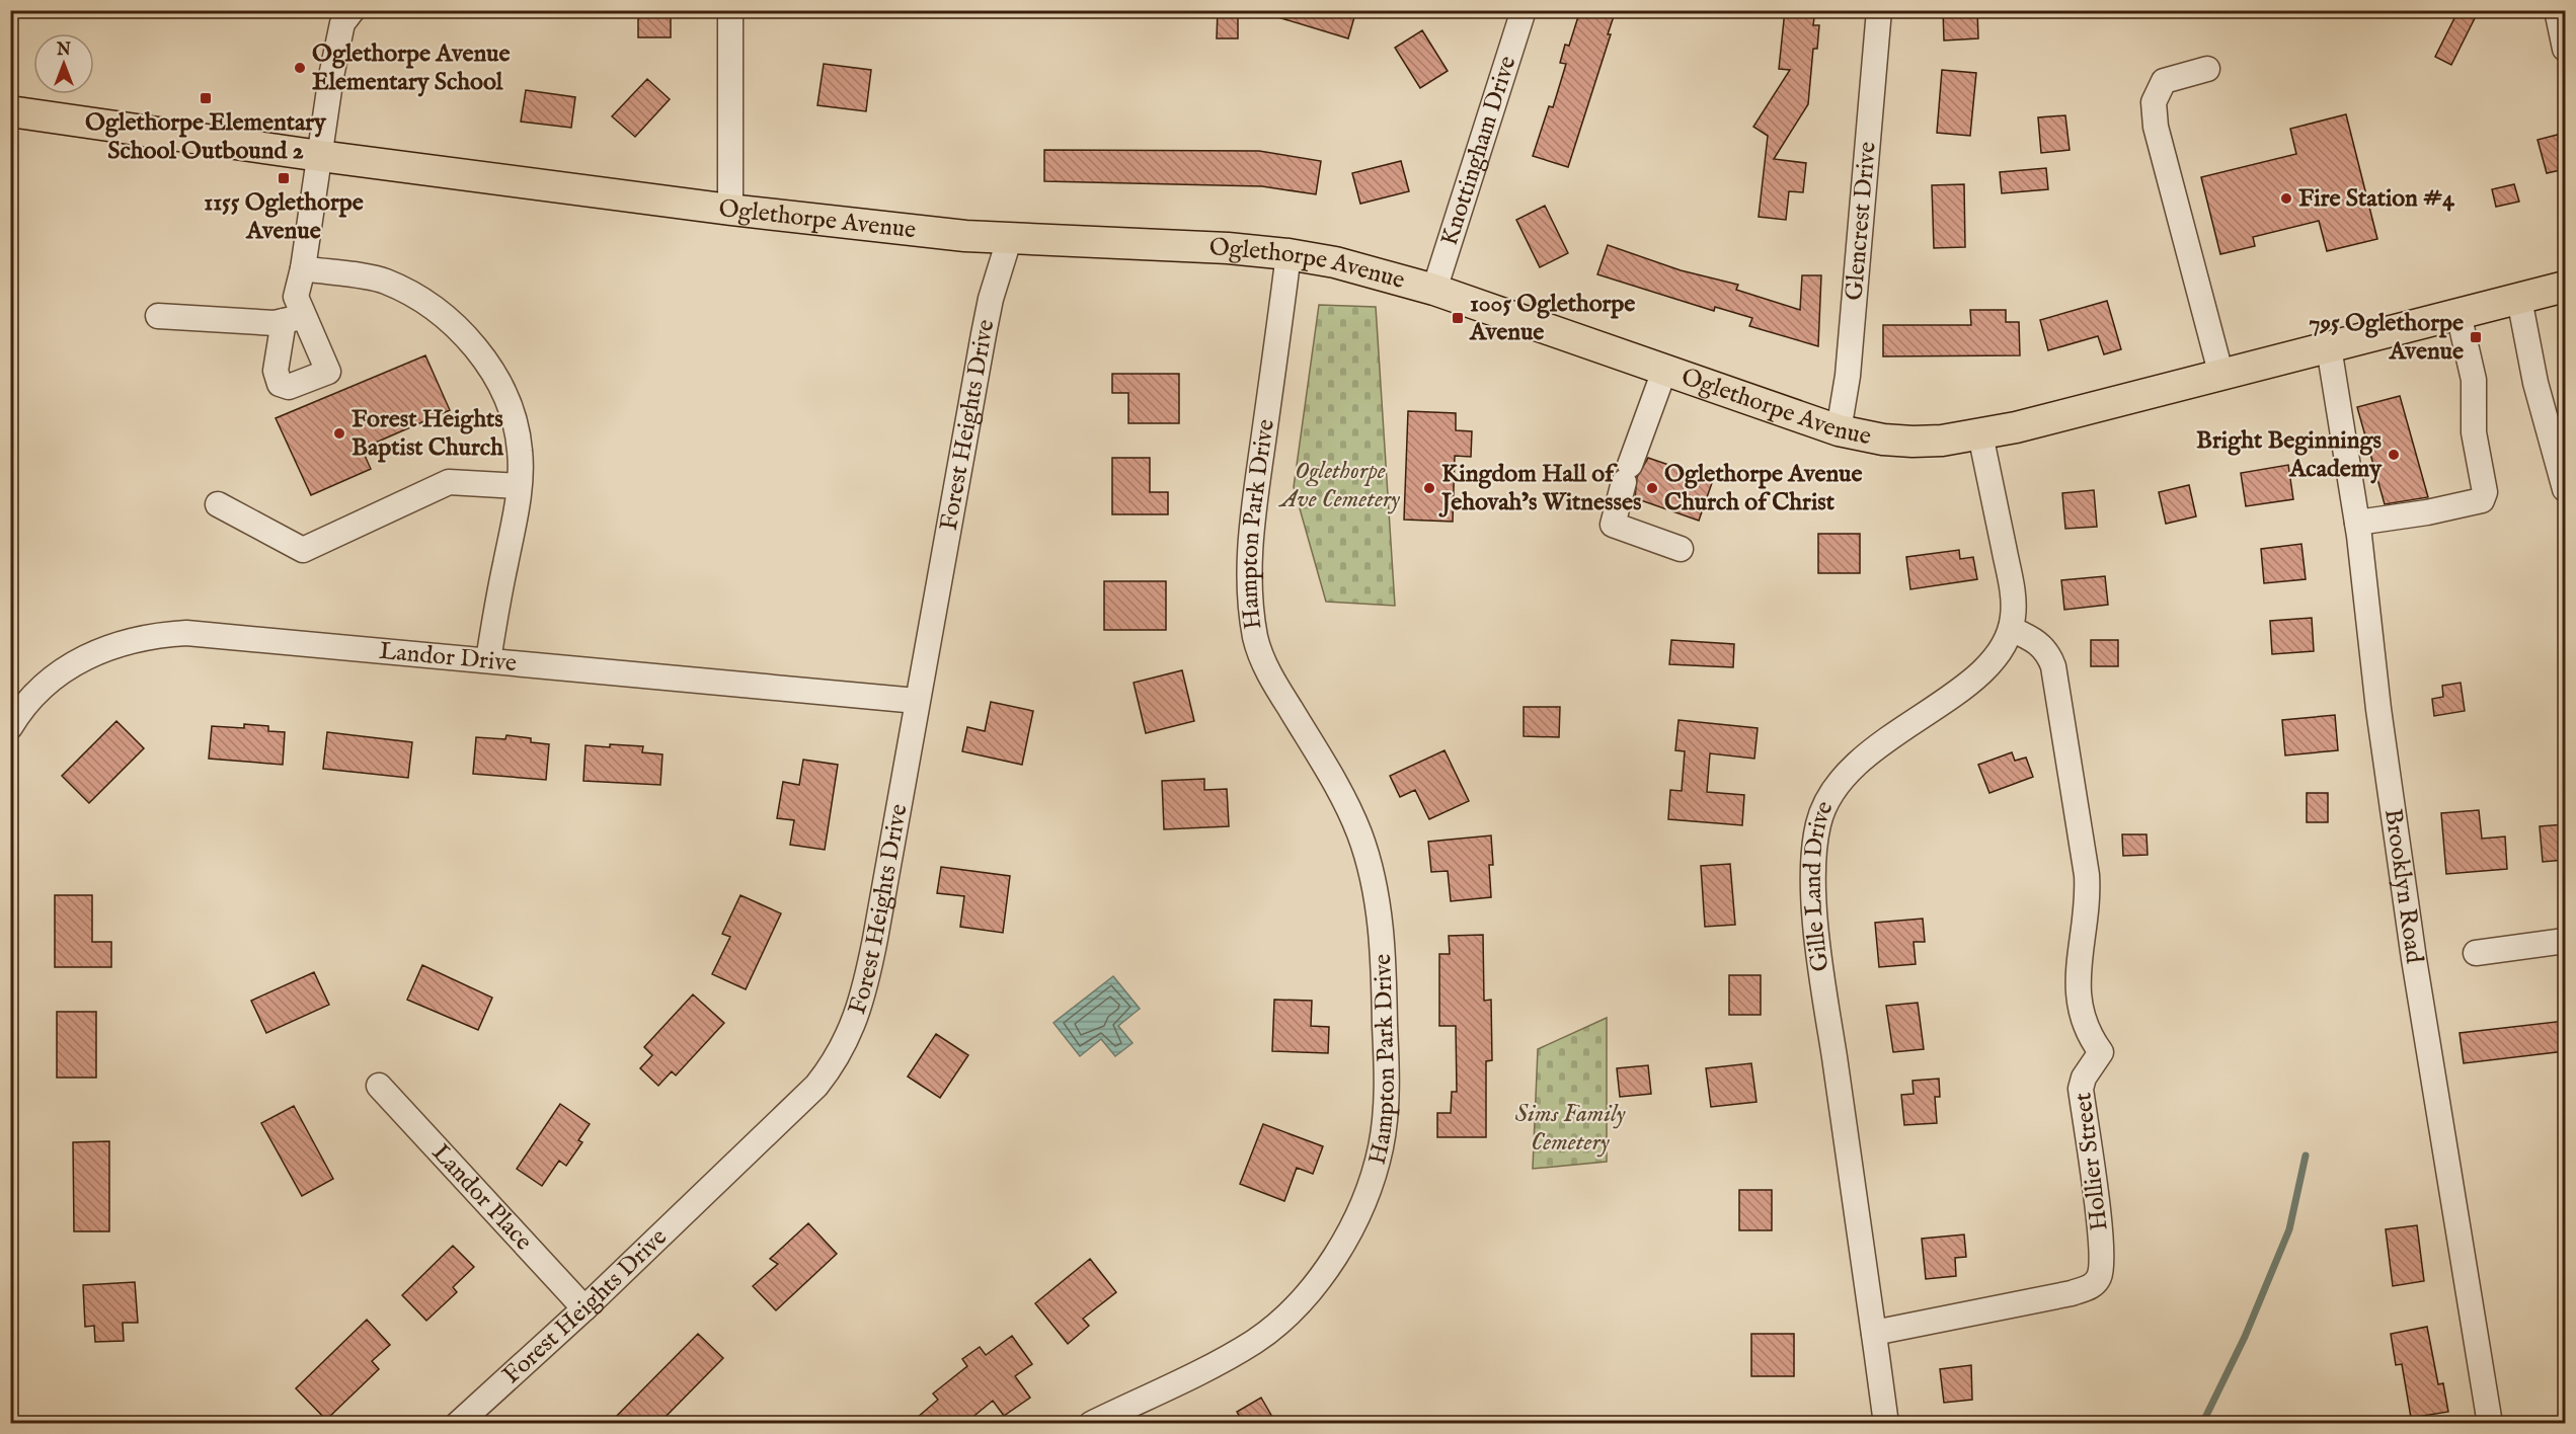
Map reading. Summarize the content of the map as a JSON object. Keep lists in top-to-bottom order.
{
  "streets": {
    "main road": ["Oglethorpe Avenue"],
    "street": [
      "Knottingham Drive",
      "Glencrest Drive",
      "Forest Heights Drive",
      "Hampton Park Drive",
      "Landor Drive",
      "Brooklyn Road",
      "Gille Land Drive",
      "Hollier Street",
      "Landor Place"
    ]
  },
  "crossings": [
    ["Knottingham Drive", "Oglethorpe Avenue"],
    ["Oglethorpe Avenue", "Glencrest Drive"],
    ["Oglethorpe Avenue", "Forest Heights Drive"],
    ["Oglethorpe Avenue", "Hampton Park Drive"],
    ["Oglethorpe Avenue", "Brooklyn Road"],
    ["Oglethorpe Avenue", "Gille Land Drive"],
    ["Forest Heights Drive", "Landor Drive"],
    ["Forest Heights Drive", "Landor Place"],
    ["Gille Land Drive", "Hollier Street"]
  ],
  "parks": ["Oglethorpe Ave Cemetery", "Sims Family Cemetery"],
  "places": {
    "other": [
      "Oglethorpe Avenue Elementary School",
      "Fire Station #4",
      "Forest Heights Baptist Church",
      "Bright Beginnings Academy",
      "Kingdom Hall of Jehovah’s Witnesses",
      "Oglethorpe Avenue Church of Christ"
    ],
    "transit": [
      "Oglethorpe Elementary School Outbound 2",
      "1155 Oglethorpe Avenue",
      "1005 Oglethorpe Avenue",
      "795 Oglethorpe Avenue"
    ]
  },
  "north": "top"
}
